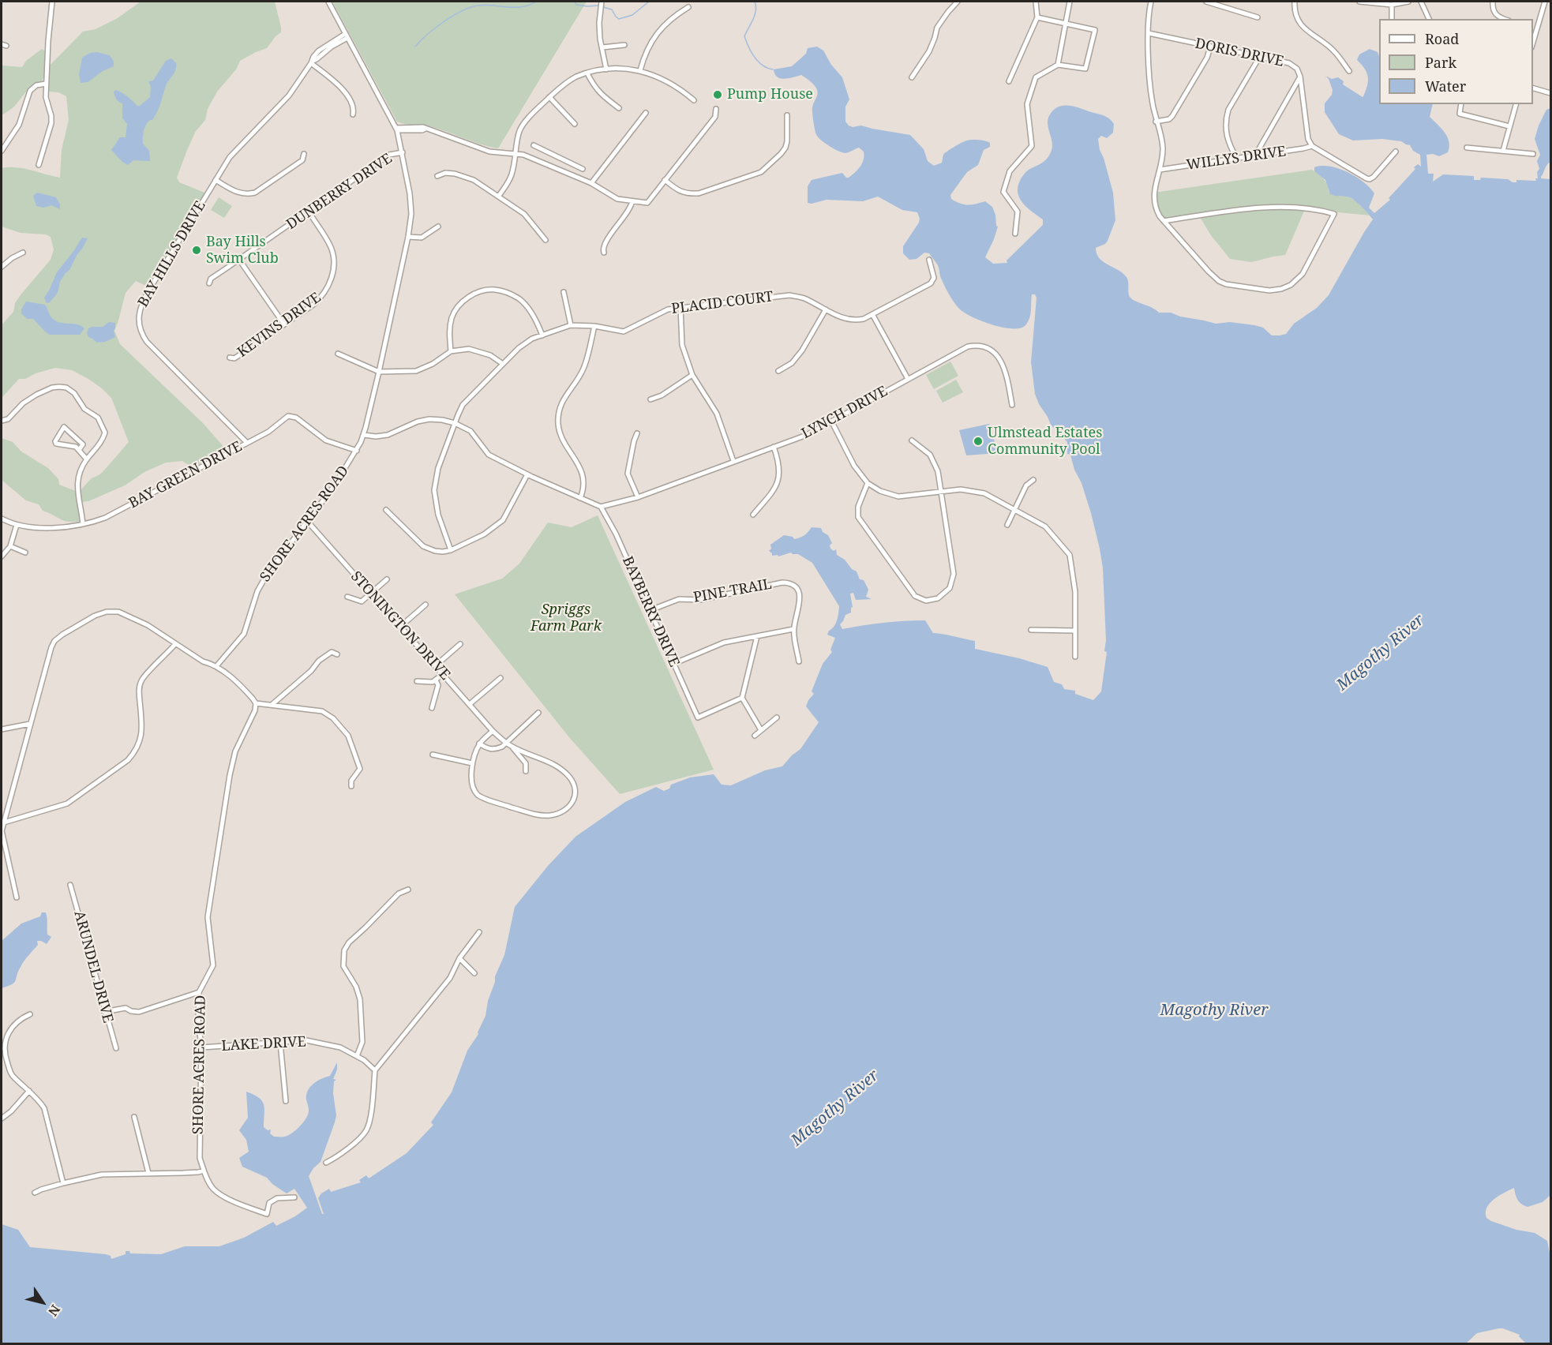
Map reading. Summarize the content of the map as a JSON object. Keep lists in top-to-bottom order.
{
  "streets": {
    "street": [
      "DORIS DRIVE",
      "WILLYS DRIVE",
      "DUNBERRY DRIVE",
      "BAY HILLS DRIVE",
      "PLACID COURT",
      "KEVINS DRIVE",
      "LYNCH DRIVE",
      "BAY GREEN DRIVE",
      "SHORE ACRES ROAD",
      "PINE TRAIL",
      "BAYBERRY DRIVE",
      "STONINGTON DRIVE",
      "ARUNDEL DRIVE",
      "LAKE DRIVE"
    ]
  },
  "crossings": [
    ["DORIS DRIVE", "WILLYS DRIVE"],
    ["DUNBERRY DRIVE", "KEVINS DRIVE"],
    ["DUNBERRY DRIVE", "SHORE ACRES ROAD"],
    ["BAY HILLS DRIVE", "BAY GREEN DRIVE"],
    ["BAY HILLS DRIVE", "SHORE ACRES ROAD"],
    ["BAY GREEN DRIVE", "SHORE ACRES ROAD"],
    ["SHORE ACRES ROAD", "STONINGTON DRIVE"],
    ["SHORE ACRES ROAD", "LAKE DRIVE"],
    ["PINE TRAIL", "BAYBERRY DRIVE"]
  ],
  "water": ["Magothy River"],
  "parks": ["Spriggs Farm Park"],
  "places": ["Pump House", "Bay Hills Swim Club", "Ulmstead Estates Community Pool"],
  "legend": ["Road", "Park", "Water"],
  "north": "bottom right"
}
